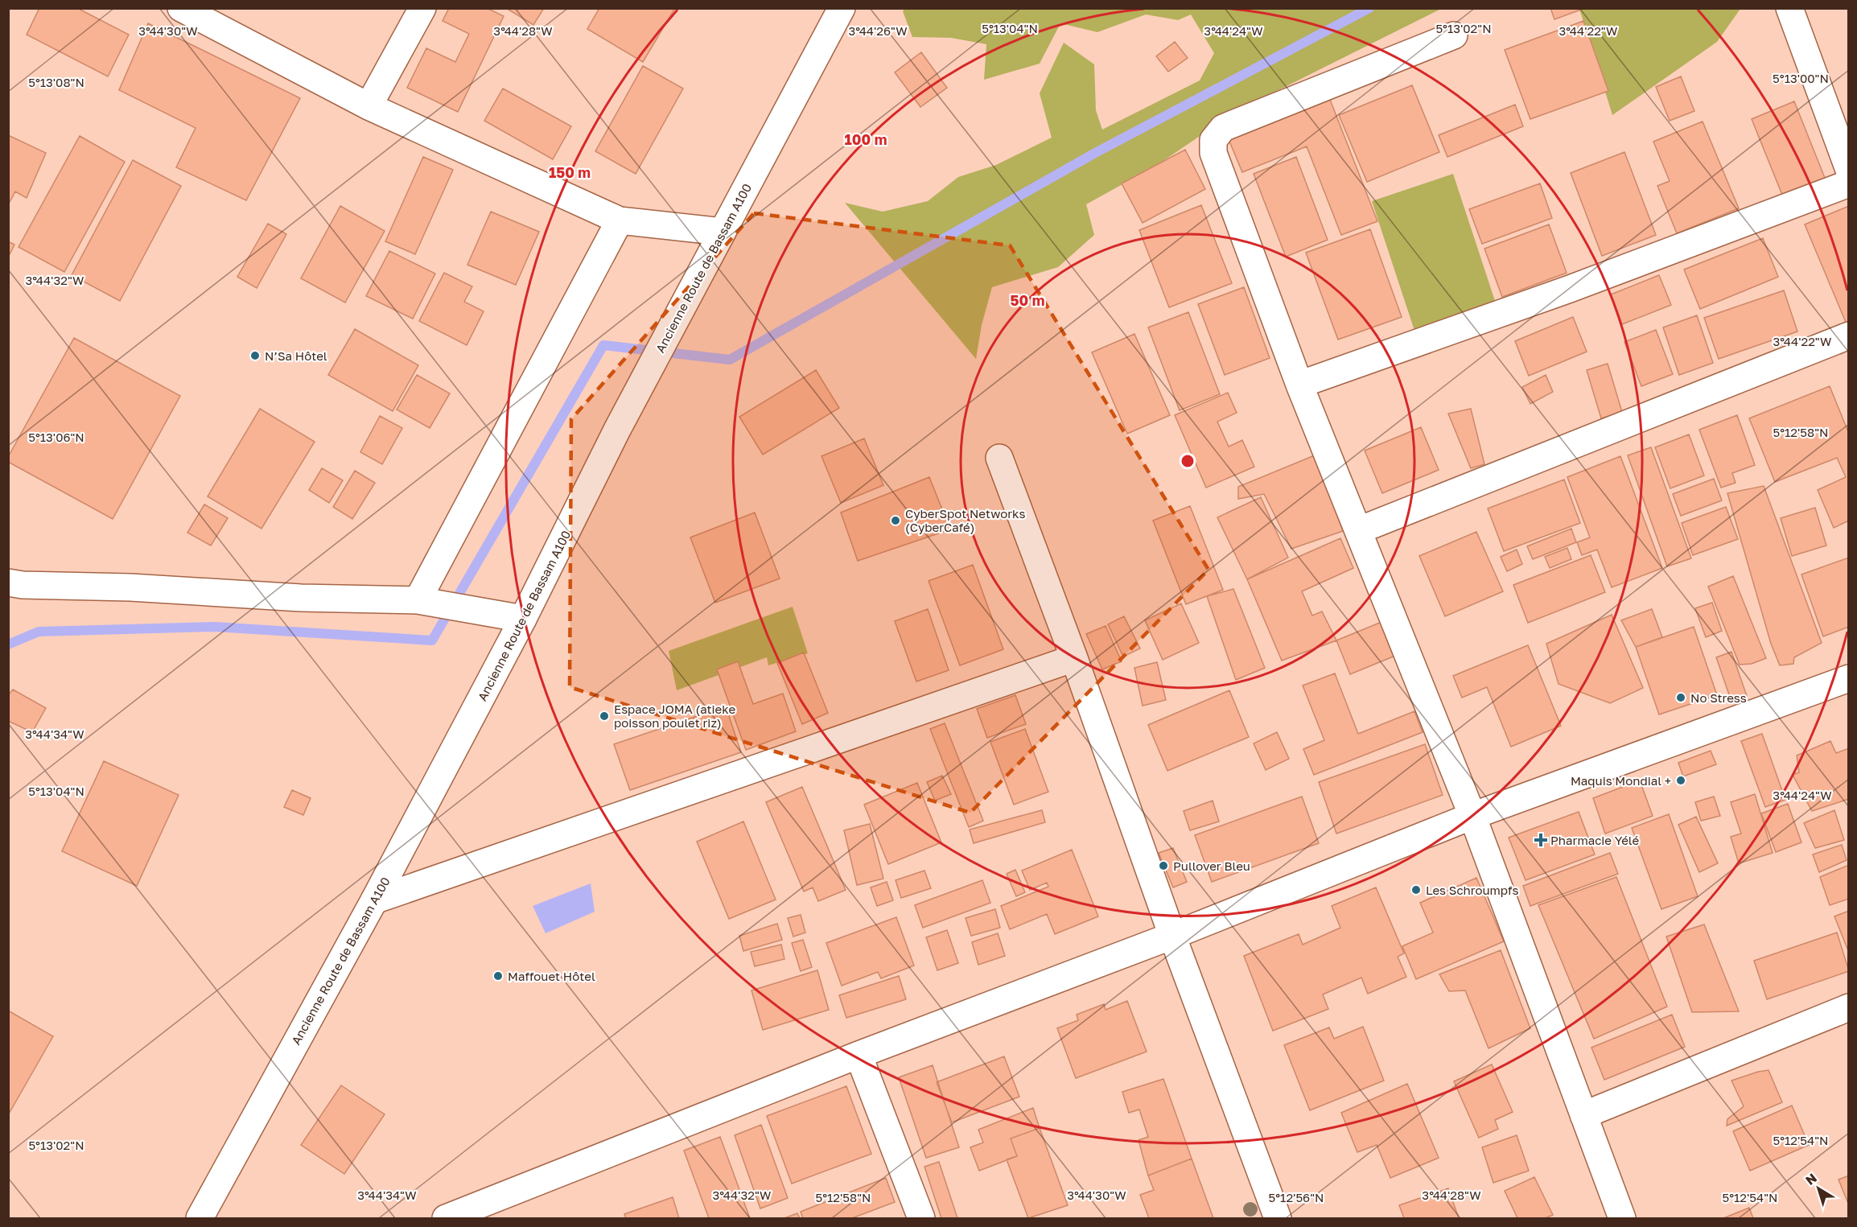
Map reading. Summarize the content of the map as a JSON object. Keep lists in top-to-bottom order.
{
  "streets": {
    "street": ["Ancienne Route de Bassam A100"]
  },
  "places": {
    "other": [
      "N’Sa Hôtel",
      "CyberSpot Networks (CyberCafé)",
      "No Stress",
      "Espace JOMA (atieke poisson poulet riz)",
      "Maquis Mondial +",
      "Pullover Bleu",
      "Les Schroumpfs",
      "Maffouet Hôtel"
    ],
    "health": ["Pharmacie Yélé"]
  },
  "north": "top left",
  "coordinates": [
    "5°13'02\"N",
    "5°13'04\"N",
    "3°44'30\"W",
    "3°44'28\"W",
    "3°44'26\"W",
    "3°44'24\"W",
    "3°44'22\"W",
    "5°13'00\"N",
    "5°13'08\"N",
    "3°44'32\"W",
    "5°12'58\"N",
    "5°13'06\"N",
    "3°44'34\"W",
    "5°12'54\"N",
    "5°12'56\"N"
  ],
  "rings": ["100 m", "150 m", "50 m"]
}
